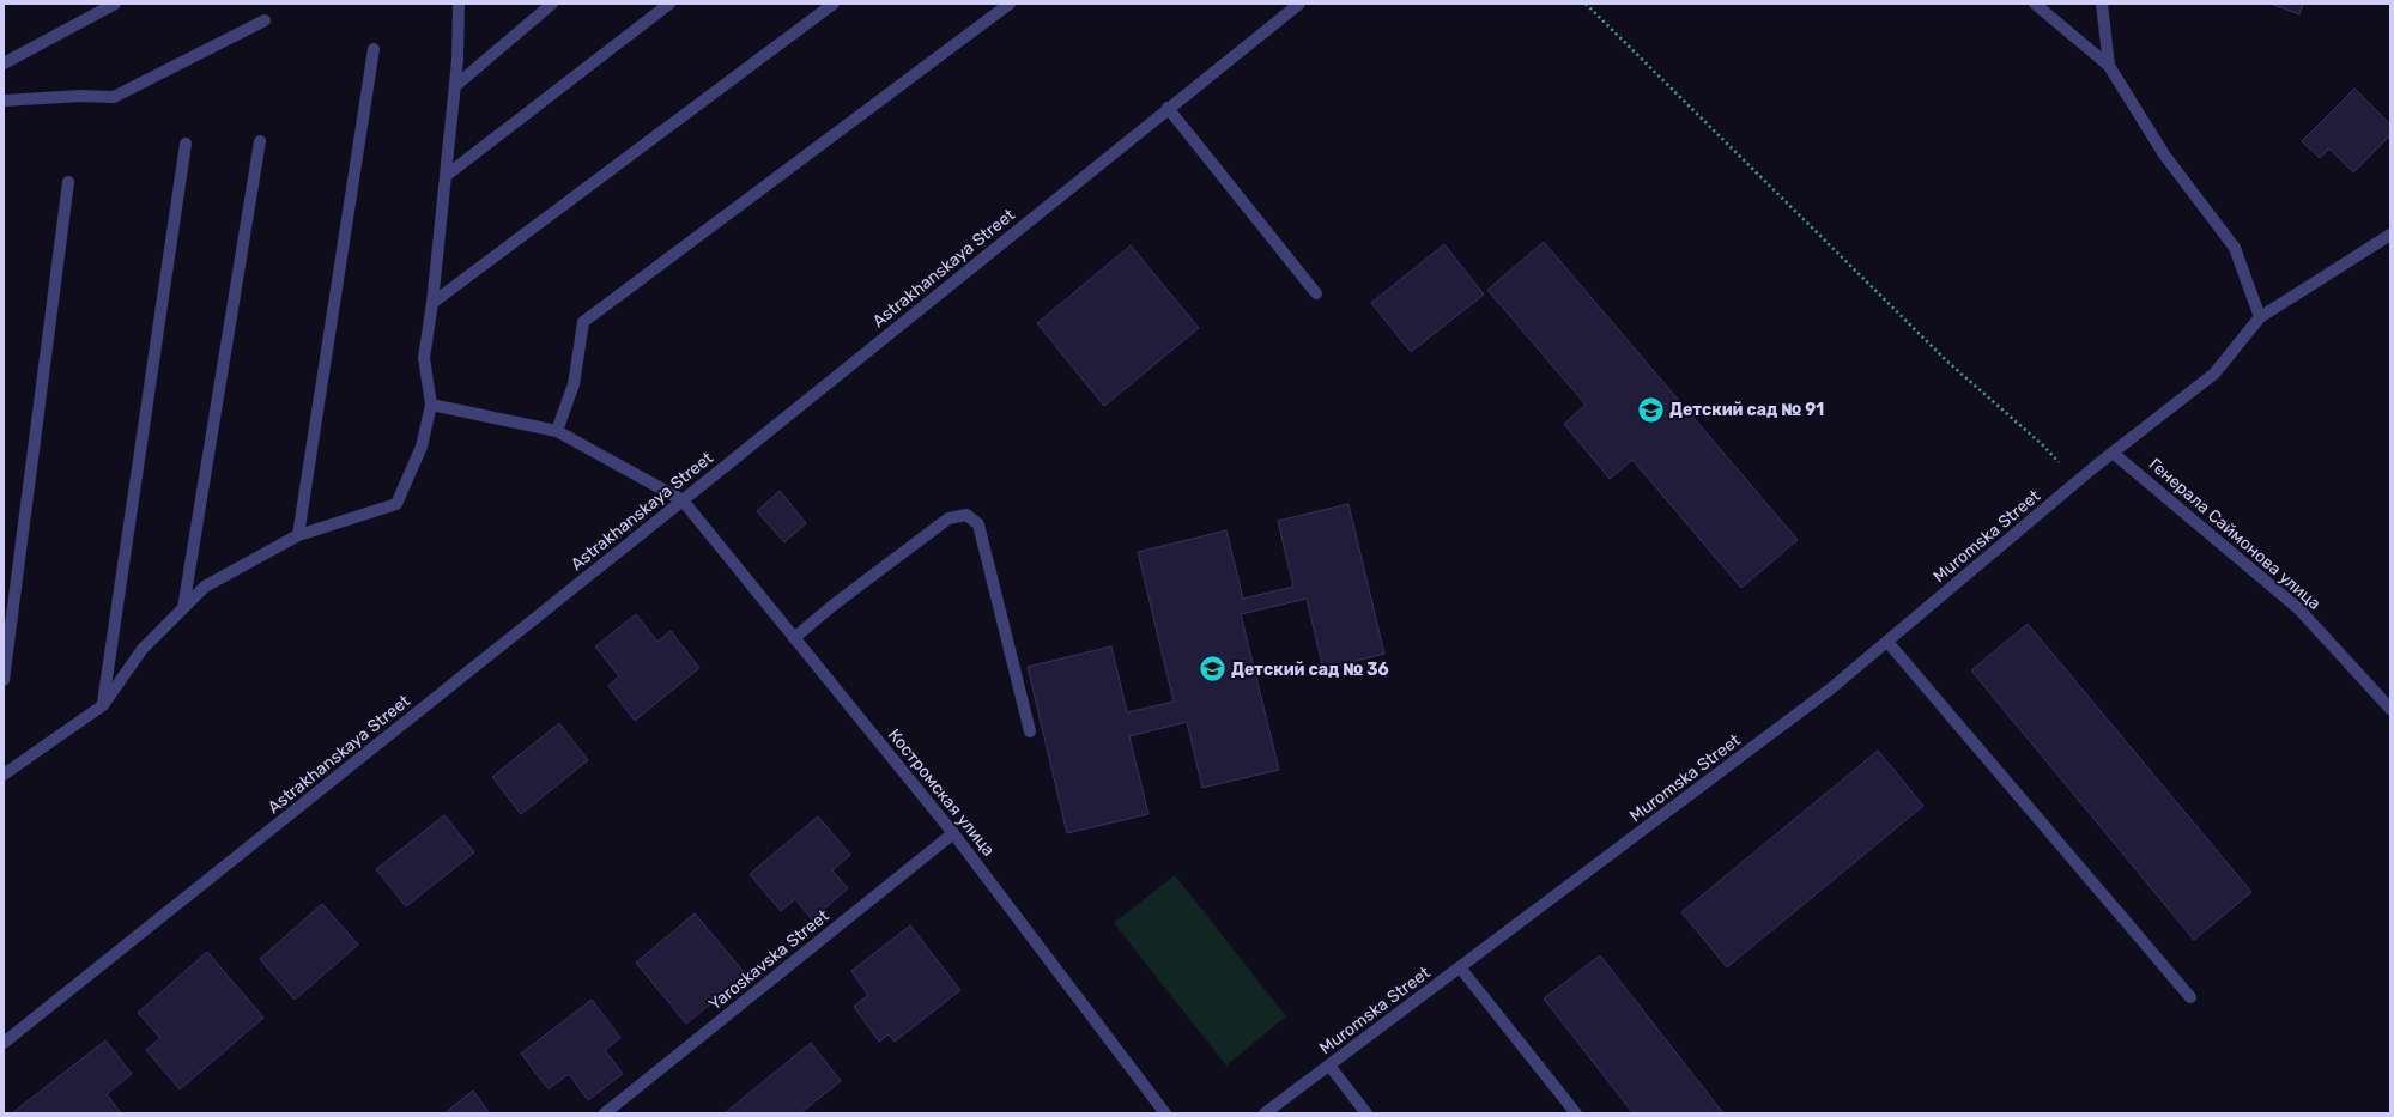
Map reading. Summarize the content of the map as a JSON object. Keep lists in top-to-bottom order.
{
  "streets": {
    "street": [
      "Astrakhanskaya Street",
      "Генерала Саймонова улица",
      "Muromska Street",
      "Костромская улица",
      "Yaroskavska Street"
    ]
  },
  "crossings": [
    ["Astrakhanskaya Street", "Костромская улица"],
    ["Генерала Саймонова улица", "Muromska Street"],
    ["Костромская улица", "Yaroskavska Street"]
  ],
  "places": {
    "school or university": ["Детский сад № 91", "Детский сад № 36"]
  }
}
